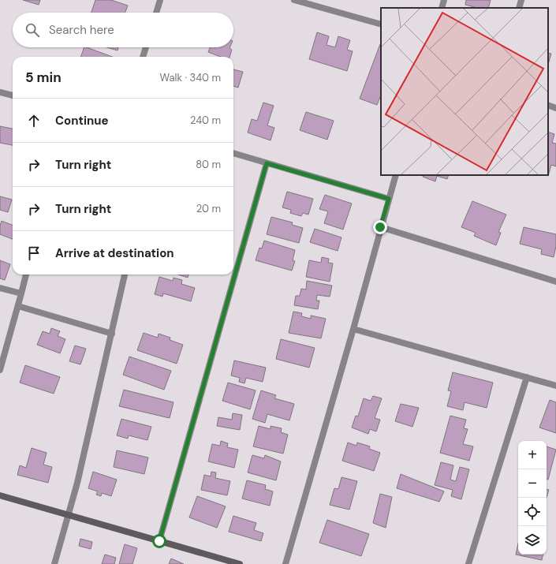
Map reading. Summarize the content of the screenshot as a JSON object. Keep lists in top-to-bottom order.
{
  "page": {
    "search": "Search here",
    "heading": ["5 min", "Walk · 340 m"],
    "list": [
      ["Continue", "240 m"],
      ["Turn right", "80 m"],
      ["Turn right", "20 m"],
      "Arrive at destination"
    ],
    "map_buttons": ["+", "−"]
  }
}
